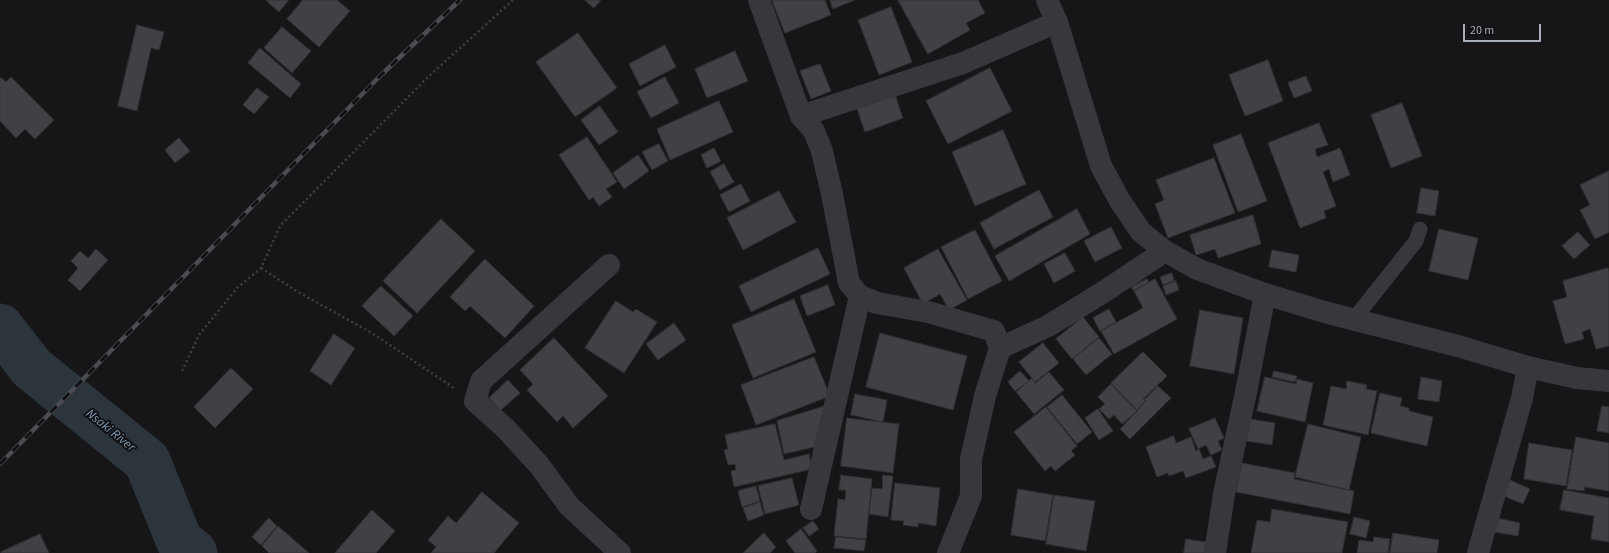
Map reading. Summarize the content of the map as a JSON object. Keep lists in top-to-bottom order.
{
  "water": ["Nsaki River"],
  "scale_bar": "20 m"
}
